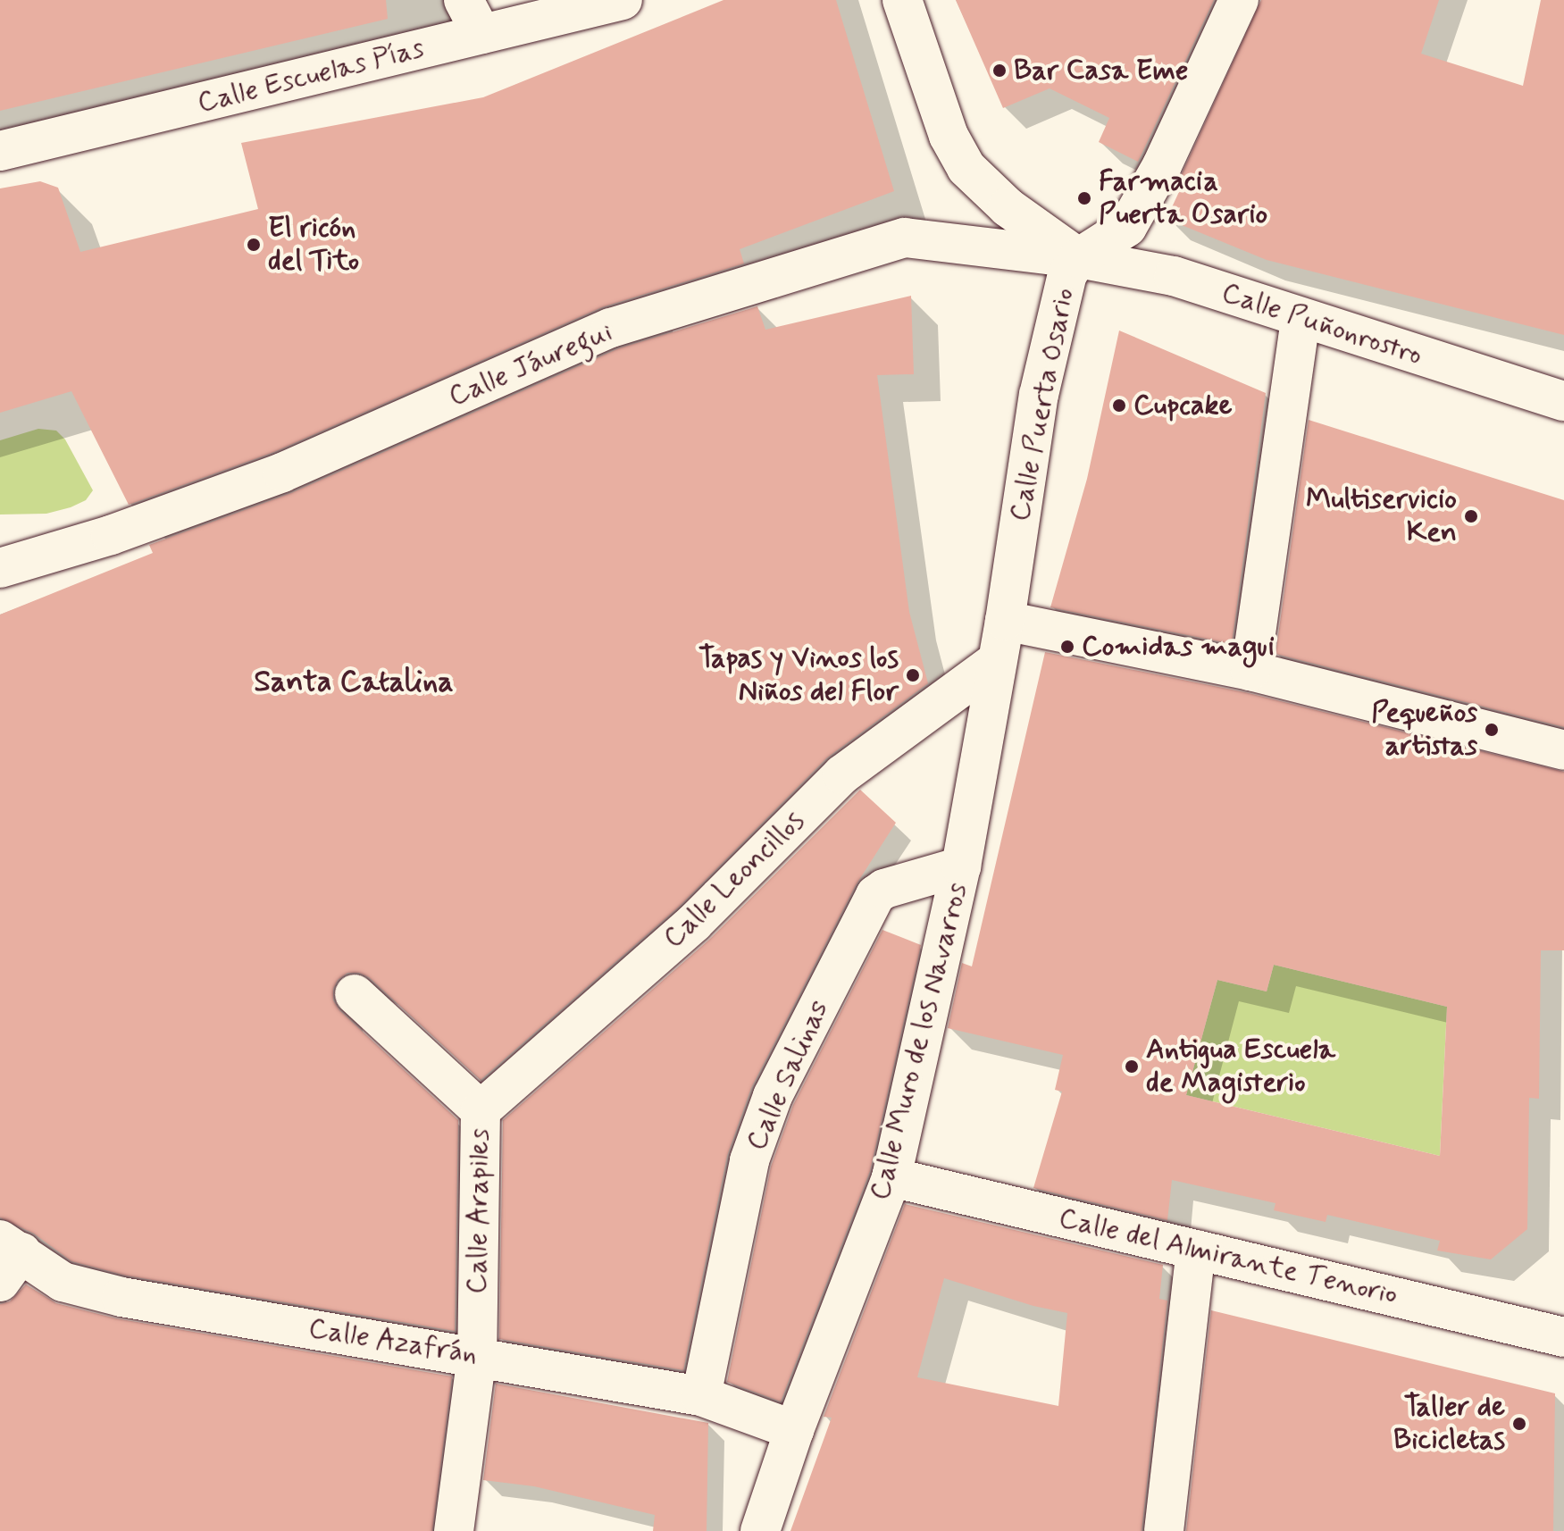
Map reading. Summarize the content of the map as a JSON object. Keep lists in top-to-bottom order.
{
  "streets": {
    "street": [
      "Calle Escuelas Pías",
      "Calle Puñonrostro",
      "Calle Jáuregui",
      "Calle Puerta Osario",
      "Calle Leoncillos",
      "Calle Muro de los Navarros",
      "Calle Salinas",
      "Calle Arapiles",
      "Calle del Almirante Tenorio",
      "Calle Azafrán"
    ]
  },
  "crossings": [
    ["Calle Puñonrostro", "Calle Jáuregui"],
    ["Calle Puñonrostro", "Calle Puerta Osario"],
    ["Calle Jáuregui", "Calle Puerta Osario"],
    ["Calle Puerta Osario", "Calle Muro de los Navarros"],
    ["Calle Leoncillos", "Calle Muro de los Navarros"],
    ["Calle Leoncillos", "Calle Arapiles"],
    ["Calle Muro de los Navarros", "Calle Salinas"],
    ["Calle Muro de los Navarros", "Calle del Almirante Tenorio"],
    ["Calle Muro de los Navarros", "Calle Azafrán"],
    ["Calle Salinas", "Calle Azafrán"],
    ["Calle Arapiles", "Calle Azafrán"]
  ],
  "districts": ["Santa Catalina"],
  "places": [
    "Bar Casa Eme",
    "Farmacia Puerta Osario",
    "El ricón del Tito",
    "Cupcake",
    "Multiservicio Ken",
    "Comidas magui",
    "Tapas y Vinos los Niños del Flor",
    "Pequeños artistas",
    "Antigua Escuela de Magisterio",
    "Taller de Bicicletas"
  ]
}
